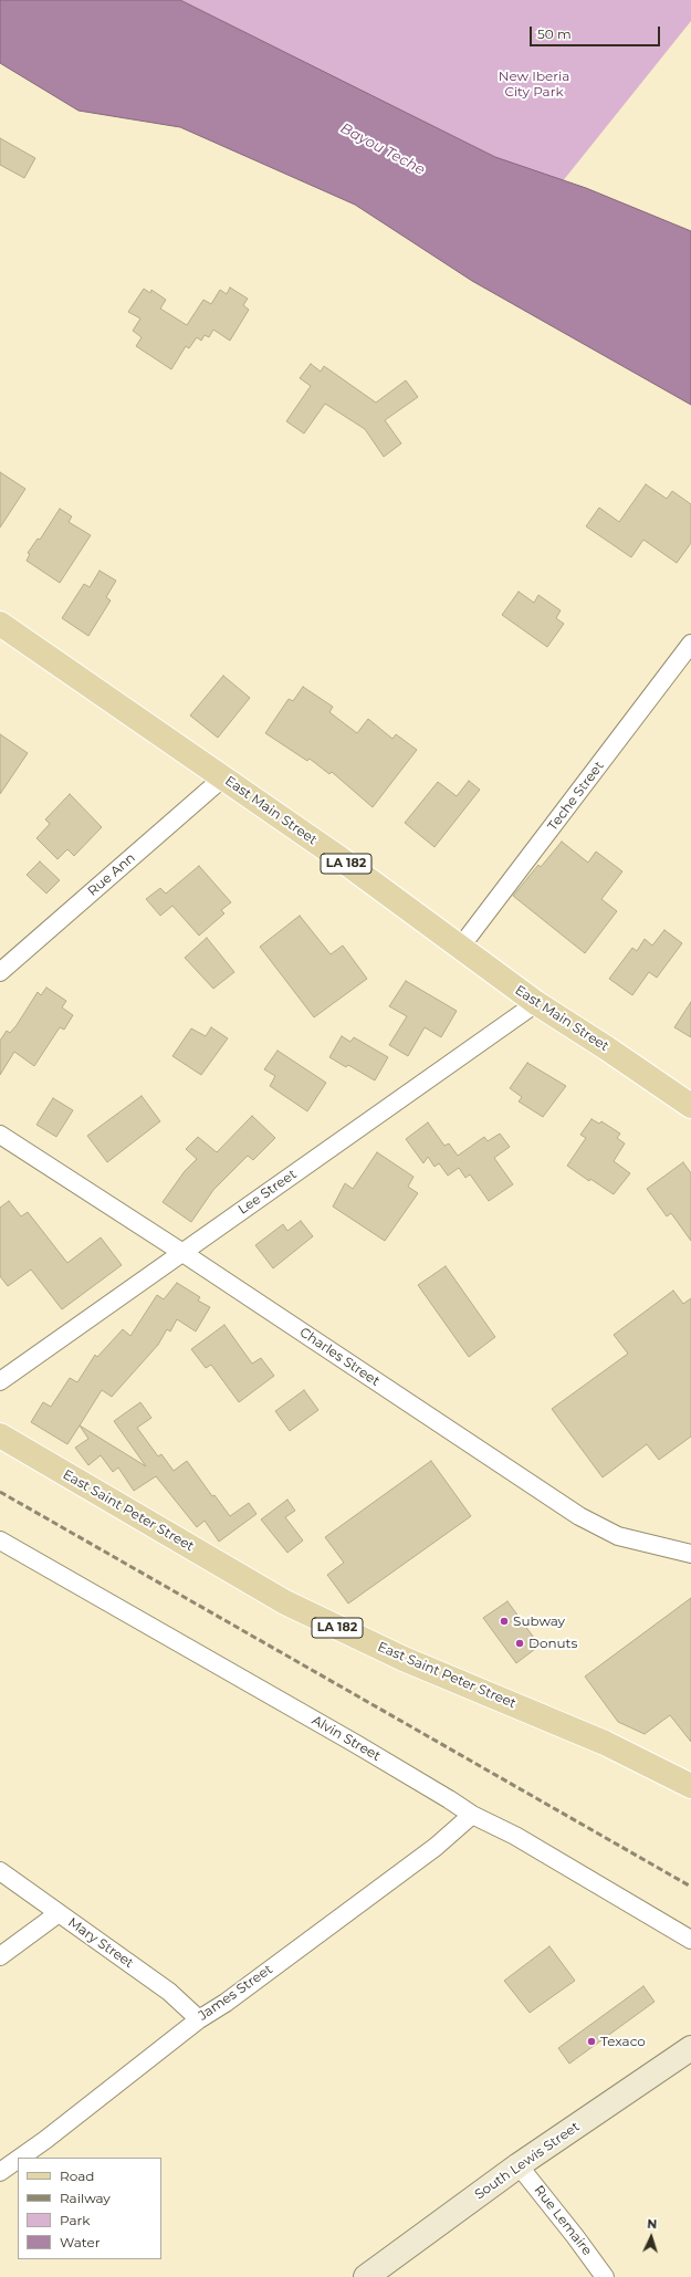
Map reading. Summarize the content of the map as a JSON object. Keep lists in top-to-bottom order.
{
  "streets": {
    "main road": [
      "East Main Street",
      "LA 182",
      "East Saint Peter Street",
      "South Lewis Street"
    ],
    "street": [
      "Teche Street",
      "Rue Ann",
      "Lee Street",
      "Charles Street",
      "Alvin Street",
      "Mary Street",
      "James Street",
      "Rue Lemaire"
    ]
  },
  "crossings": [
    ["Teche Street", "East Main Street"],
    ["East Main Street", "Rue Ann"],
    ["East Main Street", "Lee Street"],
    ["Lee Street", "Charles Street"],
    ["Alvin Street", "James Street"],
    ["Mary Street", "James Street"],
    ["South Lewis Street", "Rue Lemaire"]
  ],
  "water": ["Bayou Teche"],
  "parks": ["New Iberia City Park"],
  "places": ["Subway", "Donuts", "Texaco"],
  "legend": [
    "Road",
    "Railway",
    "Park",
    "Water"
  ],
  "scale_bar": "50 m",
  "north": "top"
}
